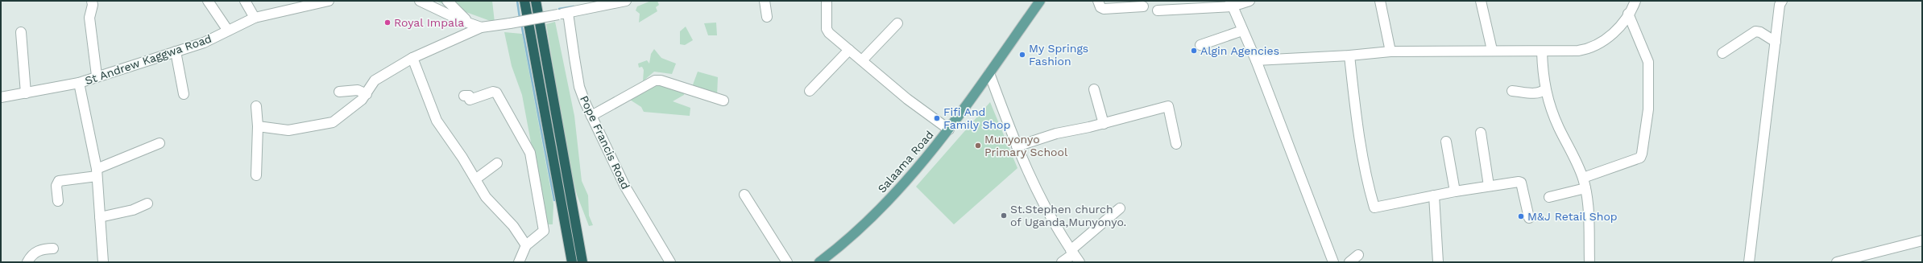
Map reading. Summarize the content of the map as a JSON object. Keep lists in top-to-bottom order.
{
  "streets": {
    "main road": ["Salaama Road"],
    "street": ["St Andrew Kaggwa Road", "Pope Francis Road"]
  },
  "places": [
    "Royal Impala",
    "Algin Agencies",
    "My Springs Fashion",
    "Fifi And Family Shop",
    "Munyonyo Primary School",
    "St.Stephen church of Uganda,Munyonyo.",
    "M&J Retail Shop"
  ]
}
